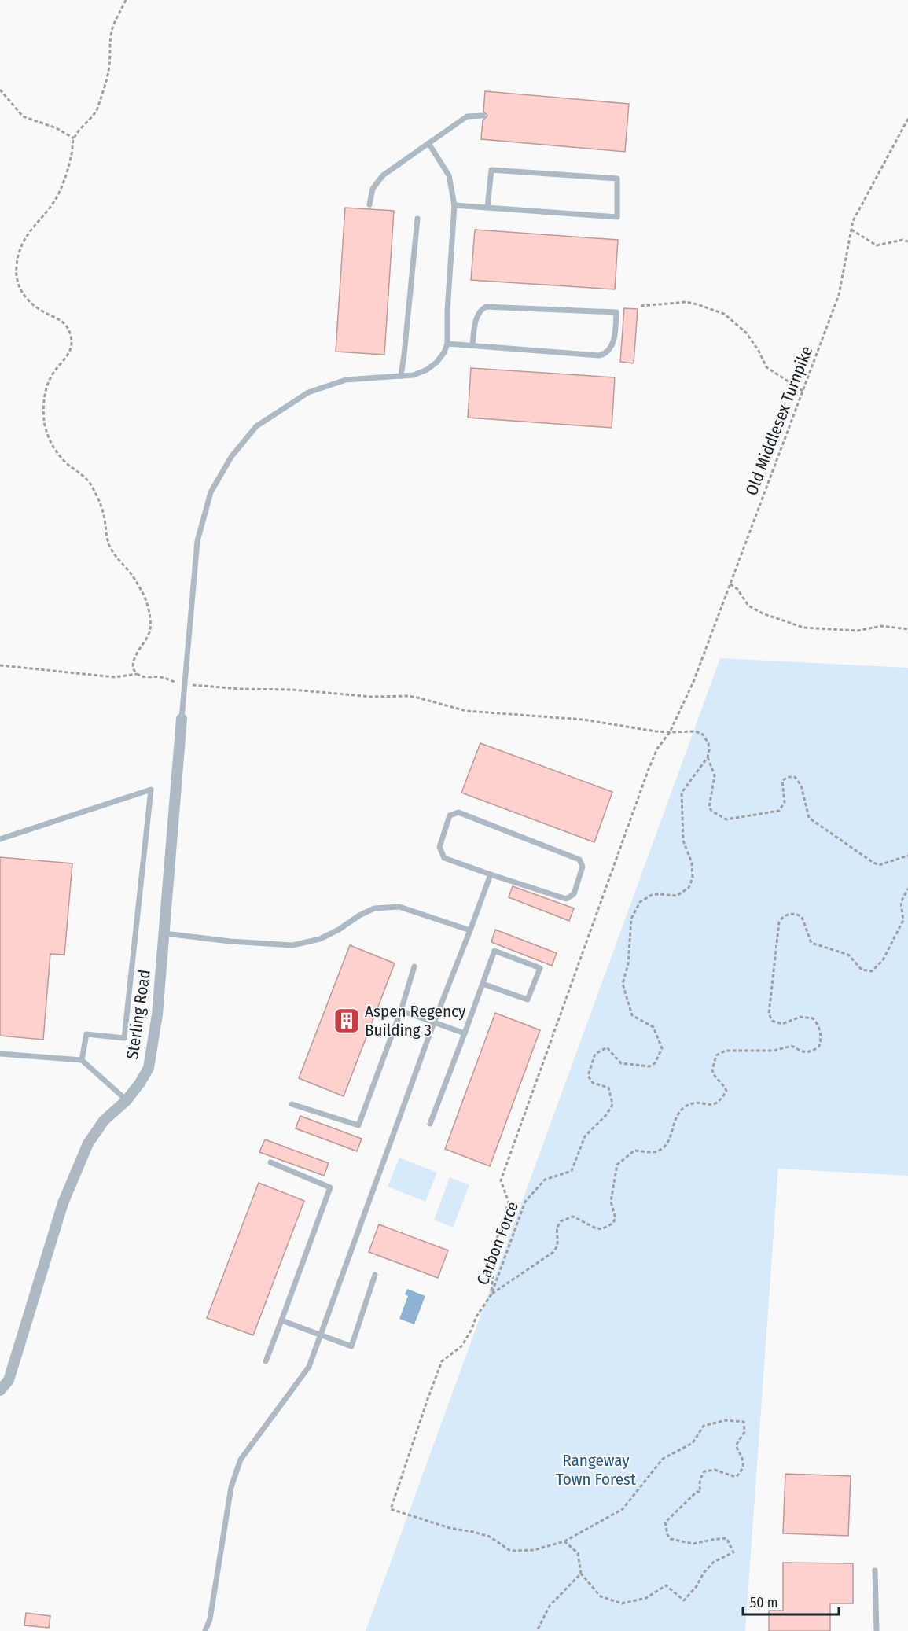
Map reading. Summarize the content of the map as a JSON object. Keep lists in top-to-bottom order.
{
  "streets": {
    "street": ["Sterling Road"],
    "path": ["Old Middlesex Turnpike", "Carbon Force"]
  },
  "crossings": [
    ["Old Middlesex Turnpike", "Carbon Force"]
  ],
  "parks": ["Rangeway Town Forest"],
  "places": {
    "building": ["Aspen Regency Building 3"]
  },
  "scale_bar": "50 m"
}
